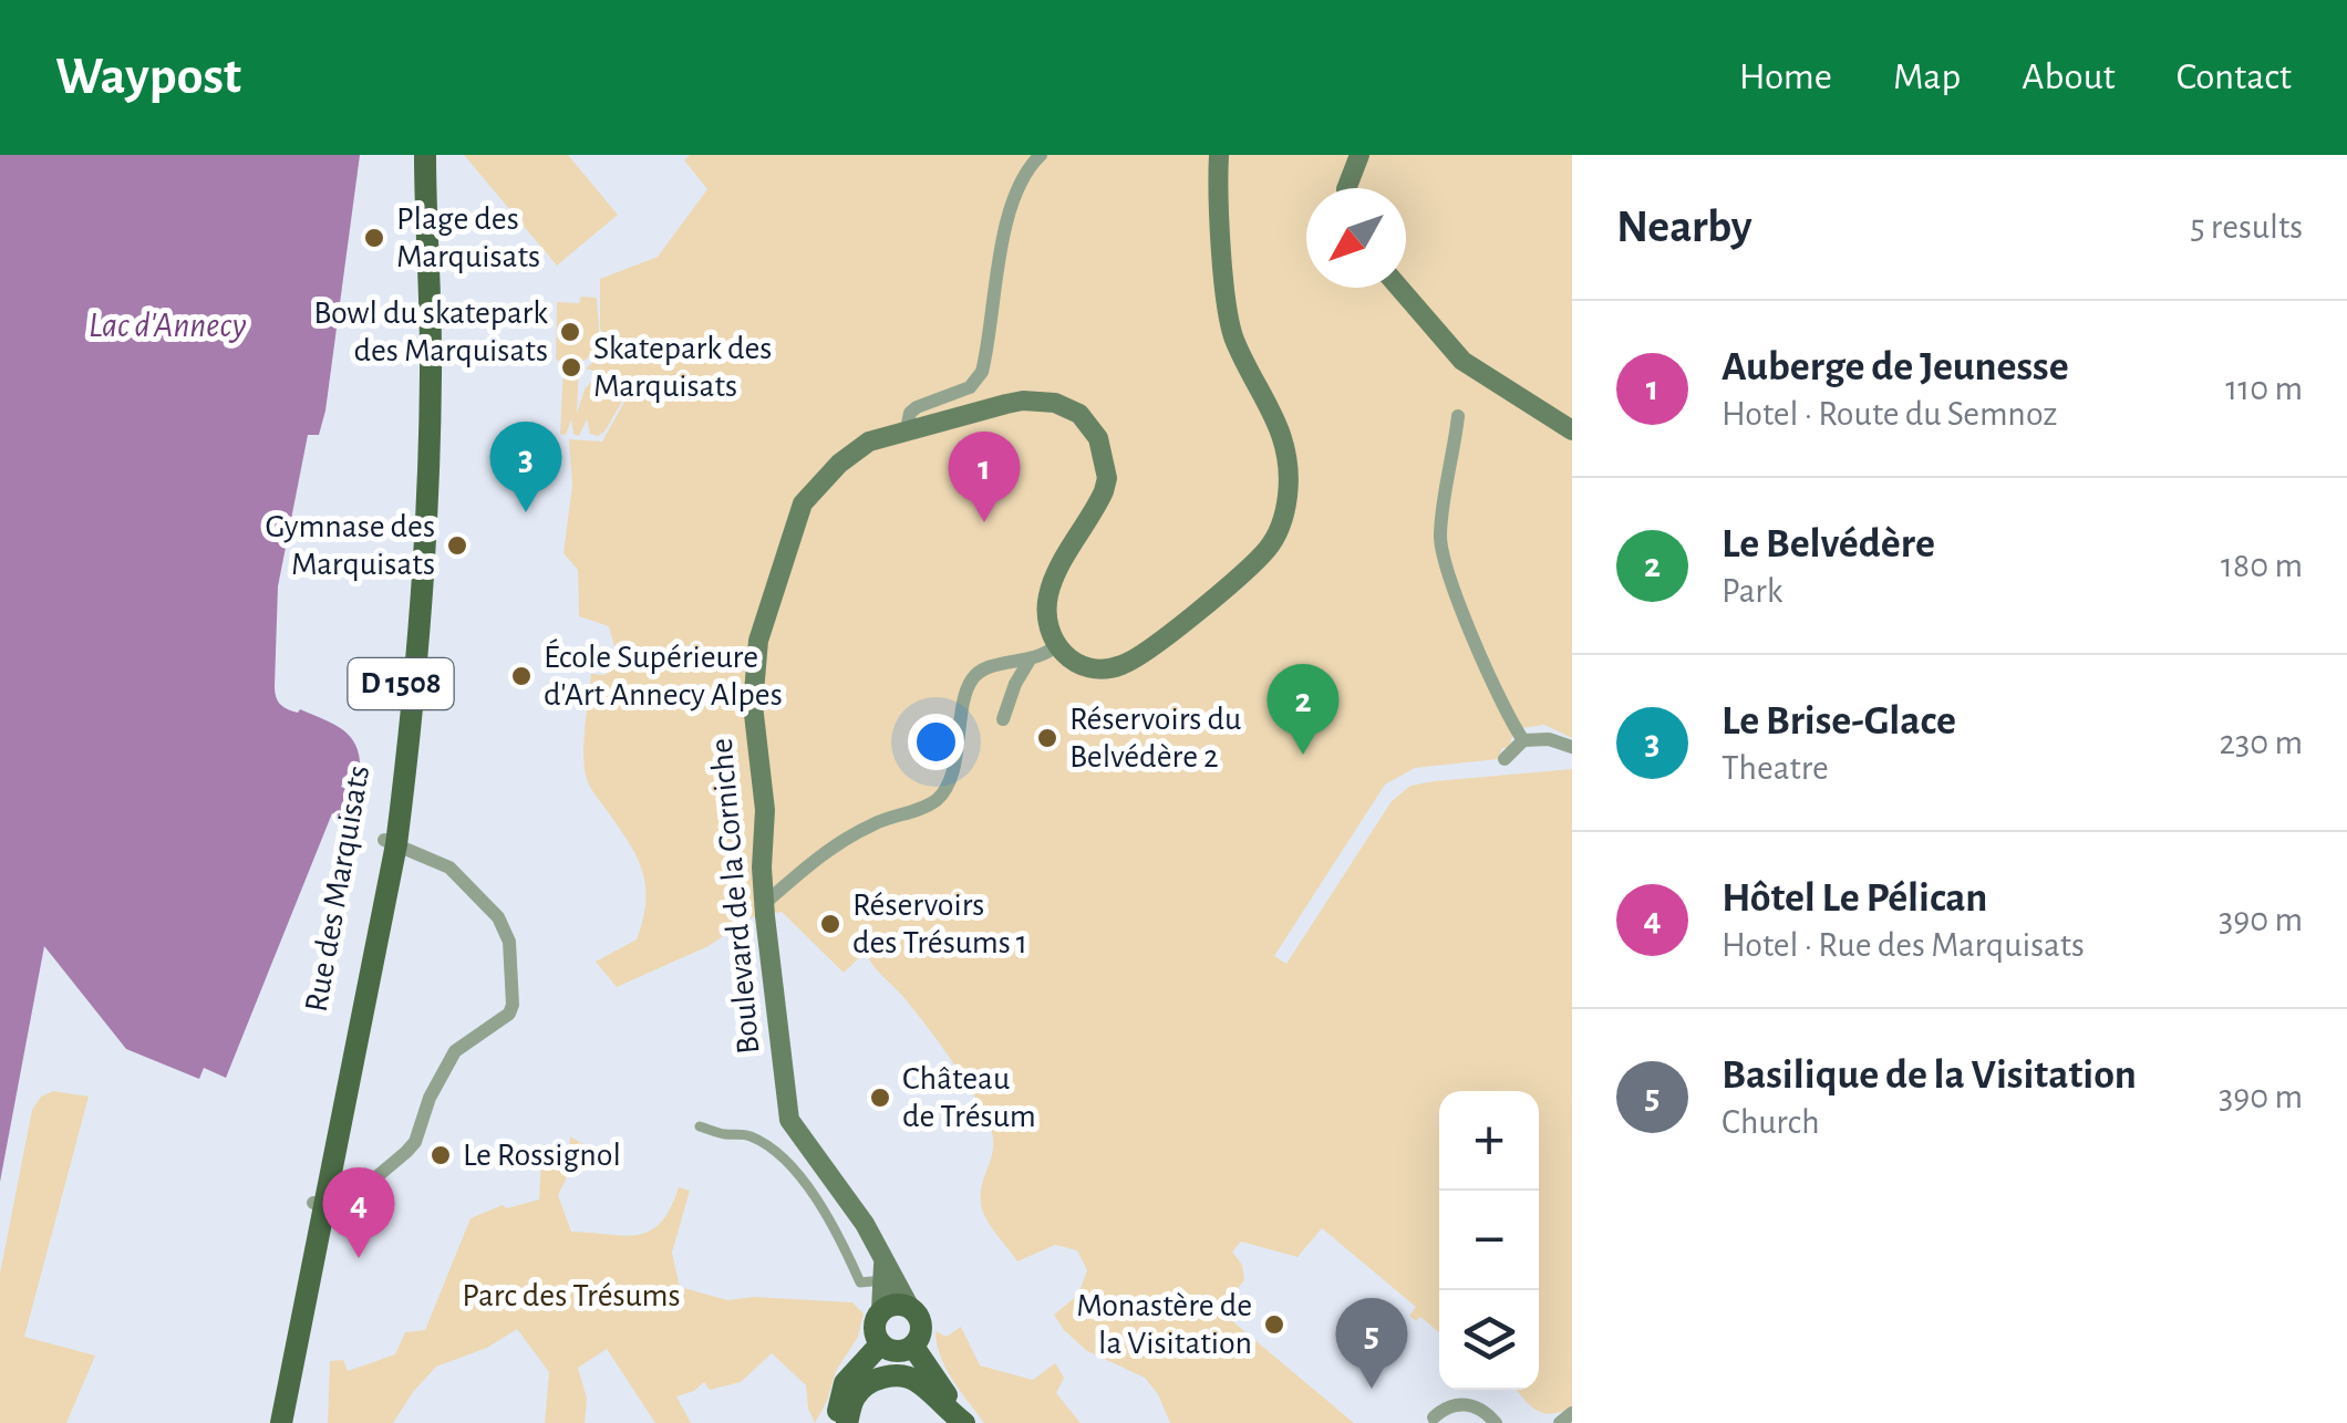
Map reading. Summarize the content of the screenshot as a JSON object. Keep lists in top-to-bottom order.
{
  "streets": {
    "main road": ["D 1508", "Rue des Marquisats", "Boulevard de la Corniche"]
  },
  "water": ["Lac d'Annecy"],
  "parks": ["Parc des Trésums"],
  "places": [
    "Plage des Marquisats",
    "Bowl du skatepark des Marquisats",
    "Skatepark des Marquisats",
    "Gymnase des Marquisats",
    "École Supérieure d'Art Annecy Alpes",
    "Réservoirs du Belvédère 2",
    "Réservoirs des Trésums 1",
    "Château de Trésum",
    "Le Rossignol",
    "Monastère de la Visitation"
  ],
  "north": "bottom left",
  "page": {
    "header": "Waypost",
    "nav": [
      "Home",
      "Map",
      "About",
      "Contact"
    ],
    "heading": ["Nearby", "5 results"],
    "list": [
      {
        "mark": "1",
        "name": "Auberge de Jeunesse",
        "note": "Hotel · Route du Semnoz",
        "value": "110 m"
      },
      {
        "mark": "2",
        "name": "Le Belvédère",
        "note": "Park",
        "value": "180 m"
      },
      {
        "mark": "3",
        "name": "Le Brise-Glace",
        "note": "Theatre",
        "value": "230 m"
      },
      {
        "mark": "4",
        "name": "Hôtel Le Pélican",
        "note": "Hotel · Rue des Marquisats",
        "value": "390 m"
      },
      {
        "mark": "5",
        "name": "Basilique de la Visitation",
        "note": "Church",
        "value": "390 m"
      }
    ],
    "pins": [
      "3",
      "1",
      "2",
      "4",
      "5"
    ],
    "map_buttons": ["+", "−"]
  }
}
